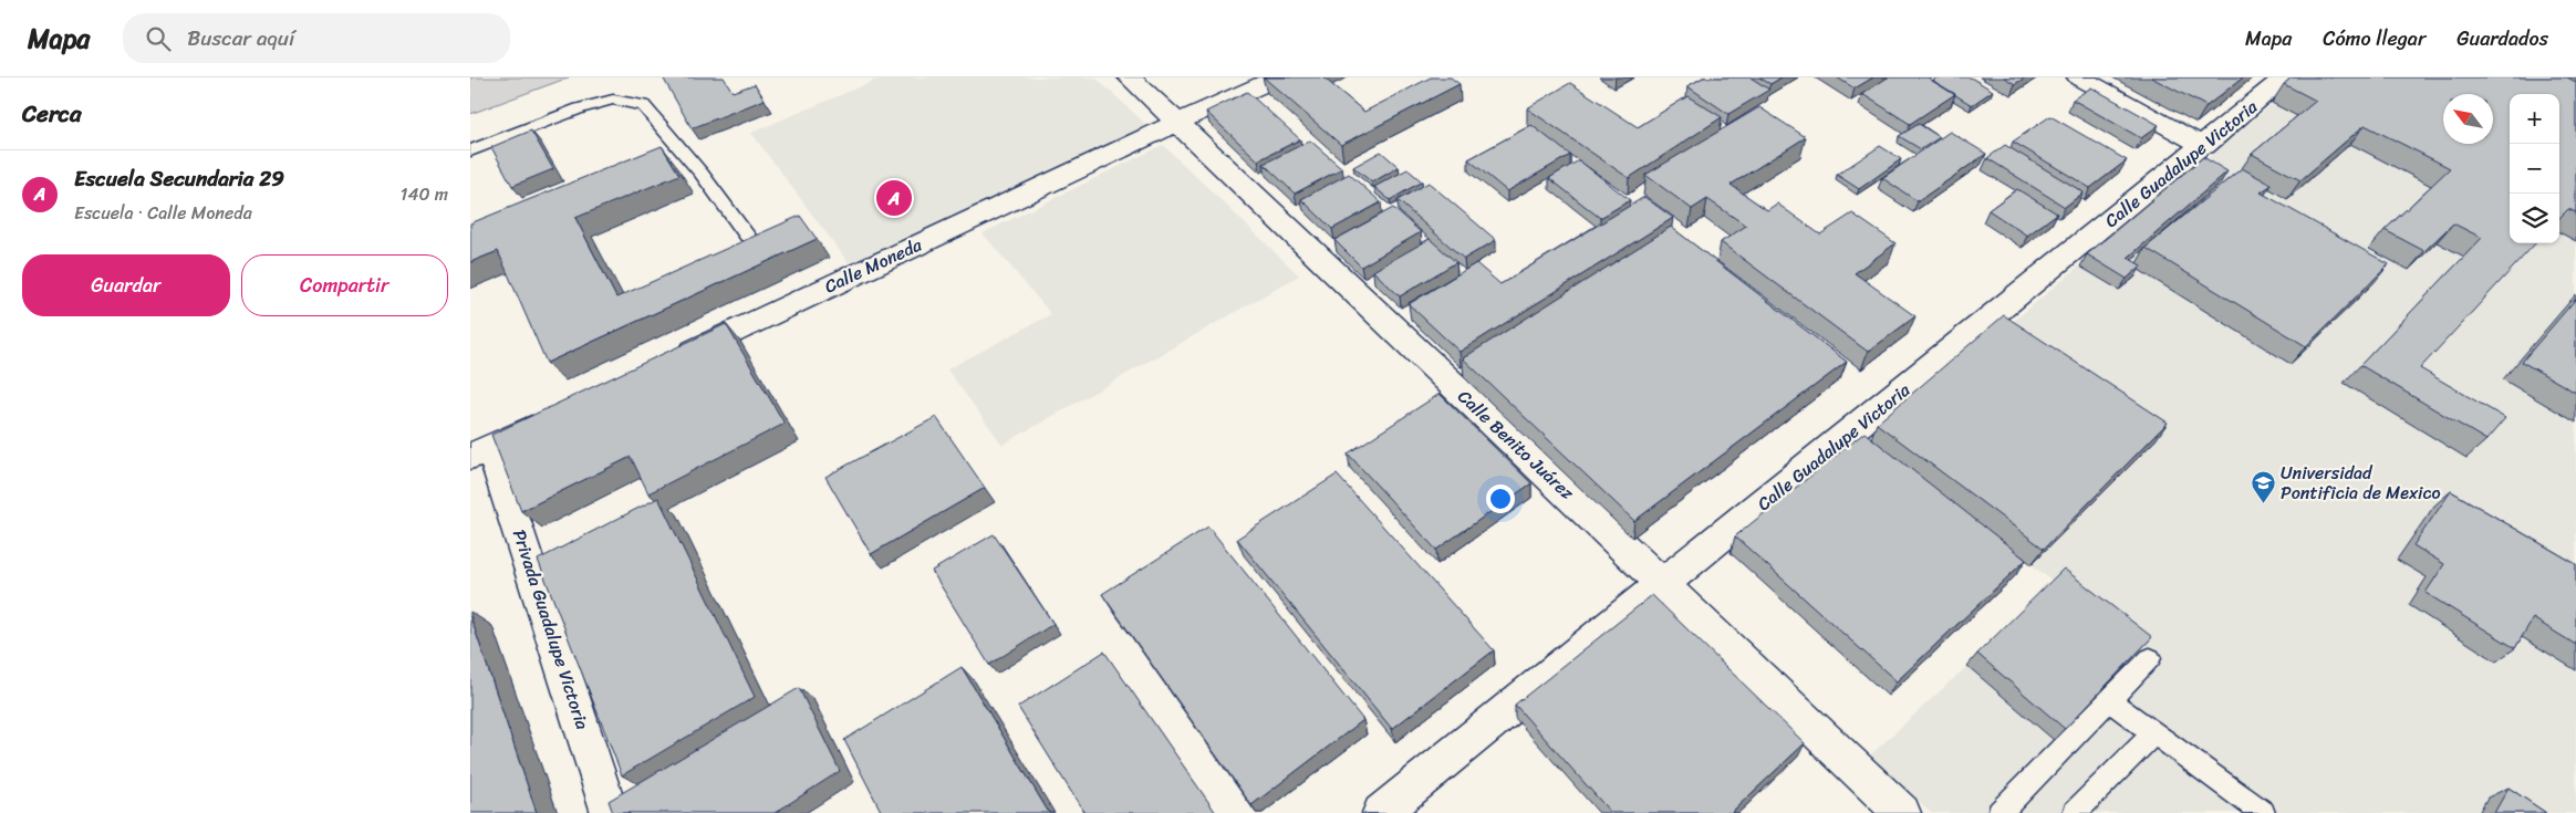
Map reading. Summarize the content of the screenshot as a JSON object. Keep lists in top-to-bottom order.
{
  "streets": {
    "street": [
      "Calle Guadalupe Victoria",
      "Calle Moneda",
      "Calle Benito Juárez",
      "Privada Guadalupe Victoria"
    ]
  },
  "crossings": [
    ["Calle Guadalupe Victoria", "Calle Benito Juárez"],
    ["Calle Moneda", "Calle Benito Juárez"]
  ],
  "places": {
    "school or university": ["Universidad Pontificia de Mexico"]
  },
  "north": "top left",
  "page": {
    "header": "Mapa",
    "search": "Buscar aquí",
    "nav": ["Mapa", "Cómo llegar", "Guardados"],
    "heading": "Cerca",
    "map_buttons": ["+", "−"],
    "list": [
      {
        "mark": "A",
        "name": "Escuela Secundaria 29",
        "note": "Escuela · Calle Moneda",
        "value": "140 m"
      }
    ],
    "pins": "A",
    "buttons": ["Guardar", "Compartir"]
  }
}
